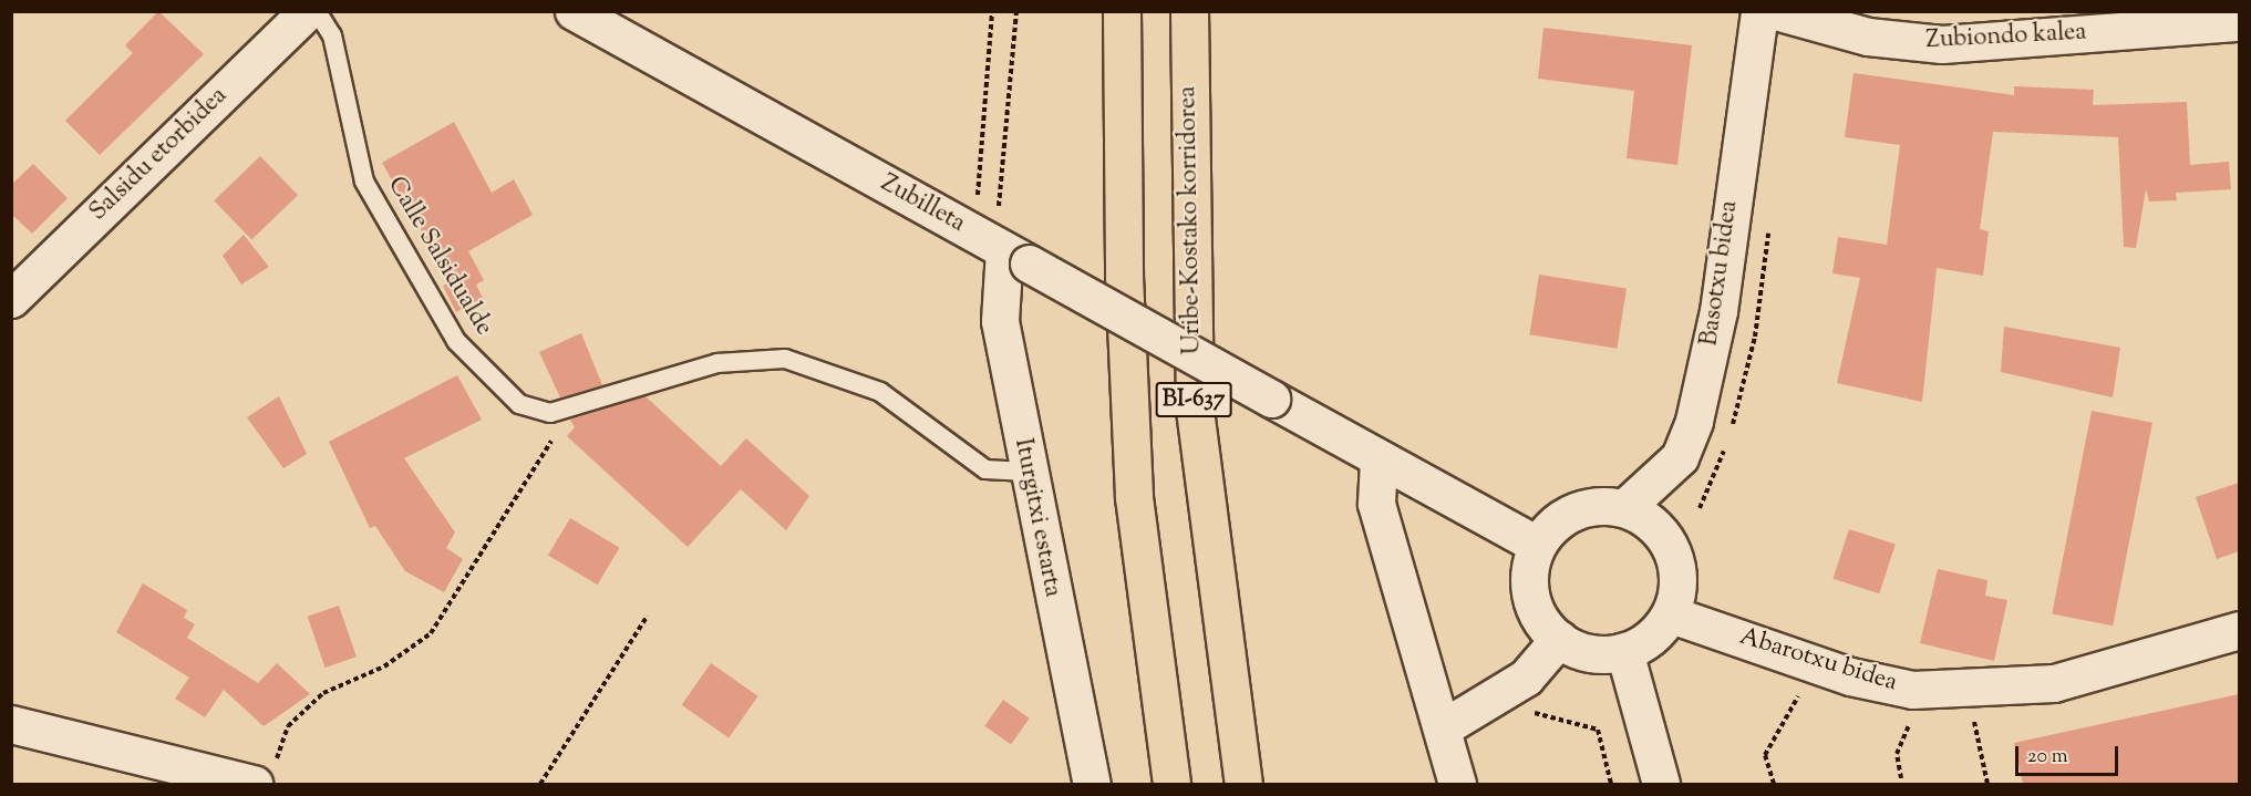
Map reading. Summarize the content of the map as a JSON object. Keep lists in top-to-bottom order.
{
  "streets": {
    "highway": ["Uribe-Kostako korridorea", "BI-637"],
    "street": [
      "Zubiondo kalea",
      "Salsidu etorbidea",
      "Zubilleta",
      "Basotxu bidea",
      "Iturgitxi estarta",
      "Abarotxu bidea"
    ],
    "lane": ["Calle Salsidualde"]
  },
  "crossings": [
    ["Zubilleta", "Iturgitxi estarta"],
    ["Calle Salsidualde", "Iturgitxi estarta"],
    ["Basotxu bidea", "Abarotxu bidea"]
  ],
  "scale_bar": "20 m"
}
